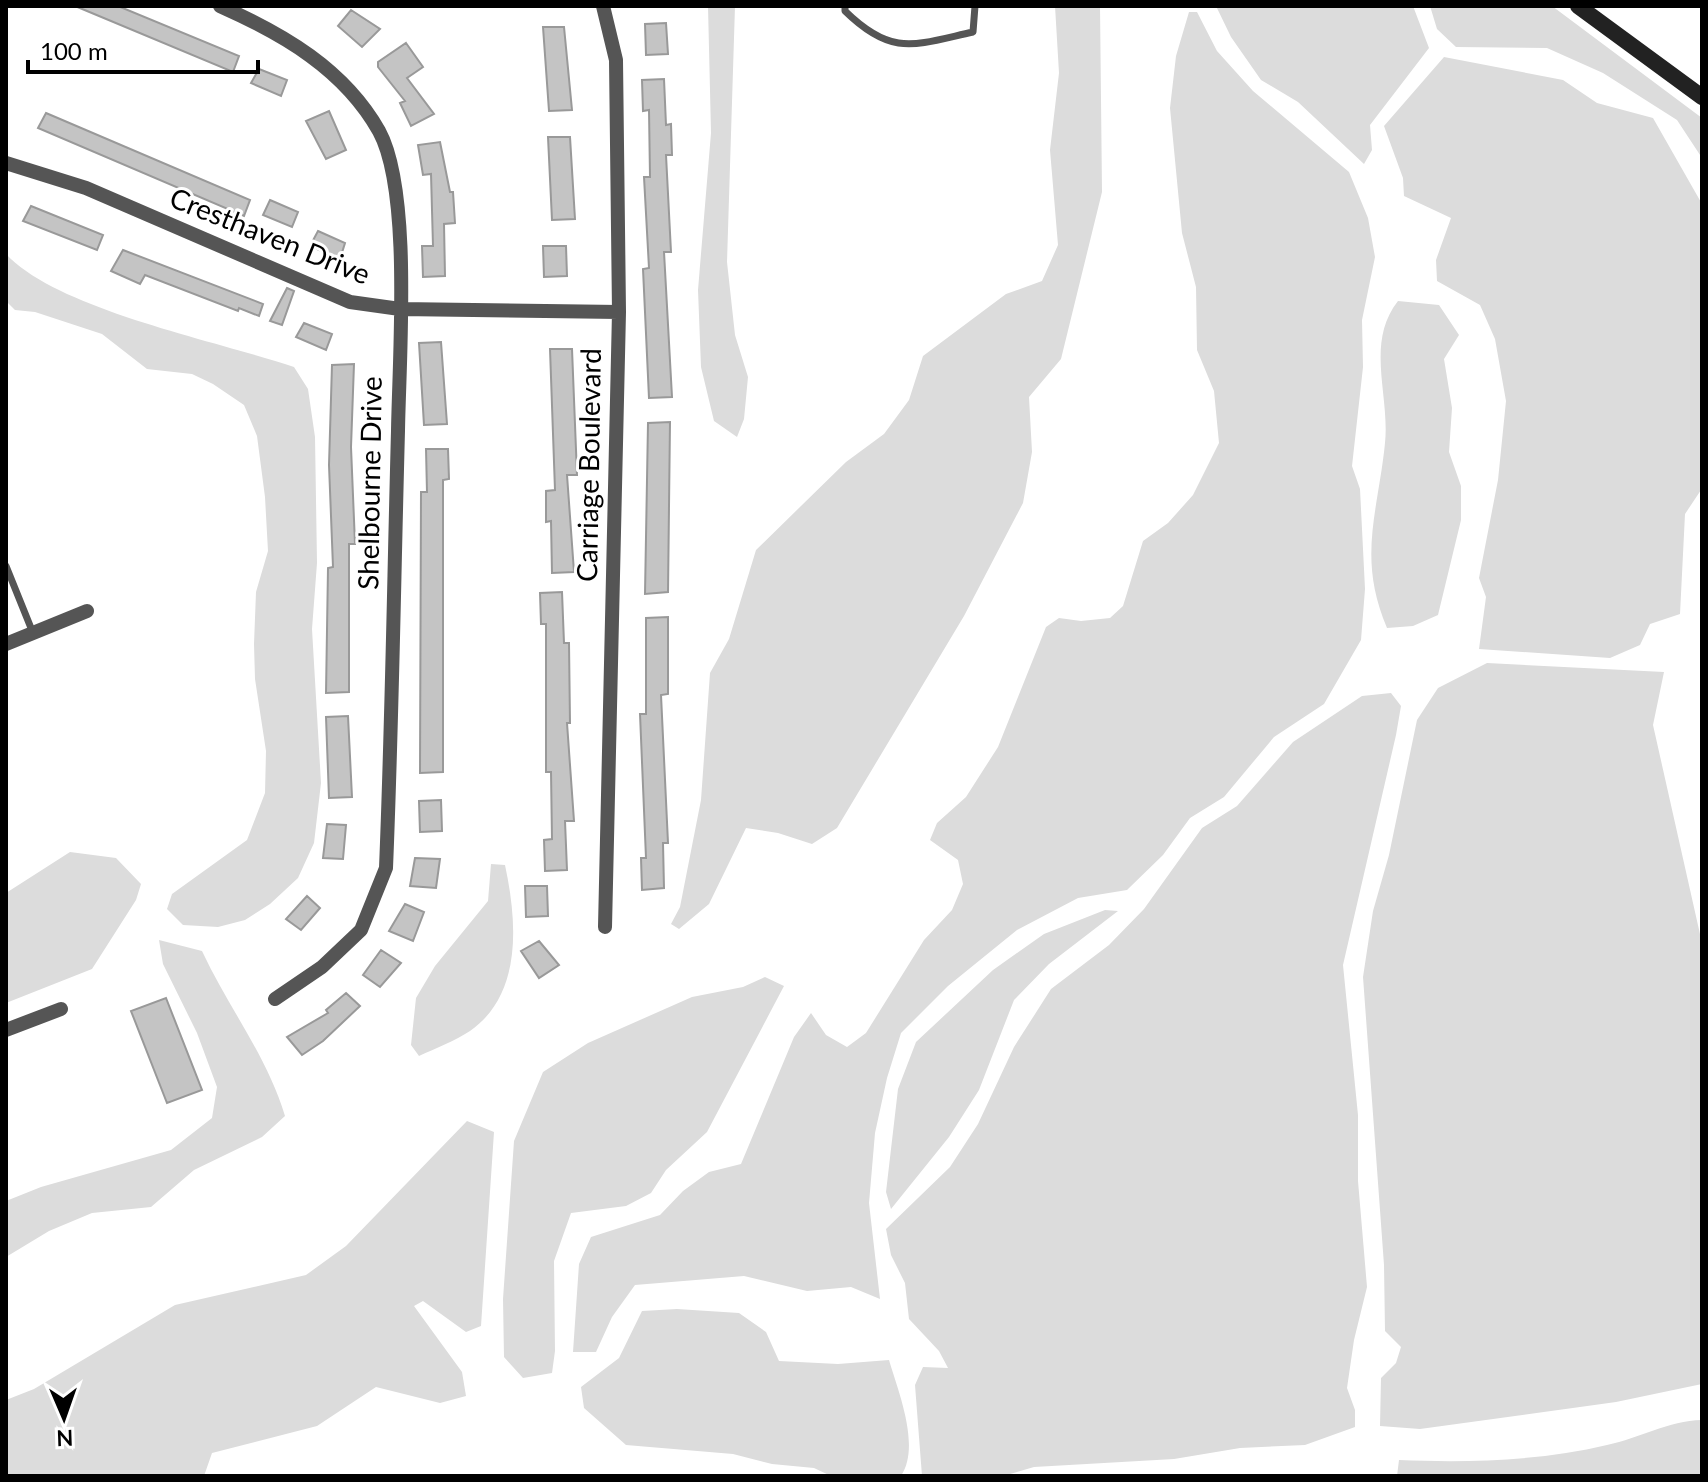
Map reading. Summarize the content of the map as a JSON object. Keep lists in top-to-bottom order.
{
  "streets": {
    "street": ["Cresthaven Drive", "Carriage Boulevard", "Shelbourne Drive"]
  },
  "crossings": [
    ["Cresthaven Drive", "Carriage Boulevard"],
    ["Cresthaven Drive", "Shelbourne Drive"]
  ],
  "scale_bar": "100 m",
  "north": "bottom"
}
